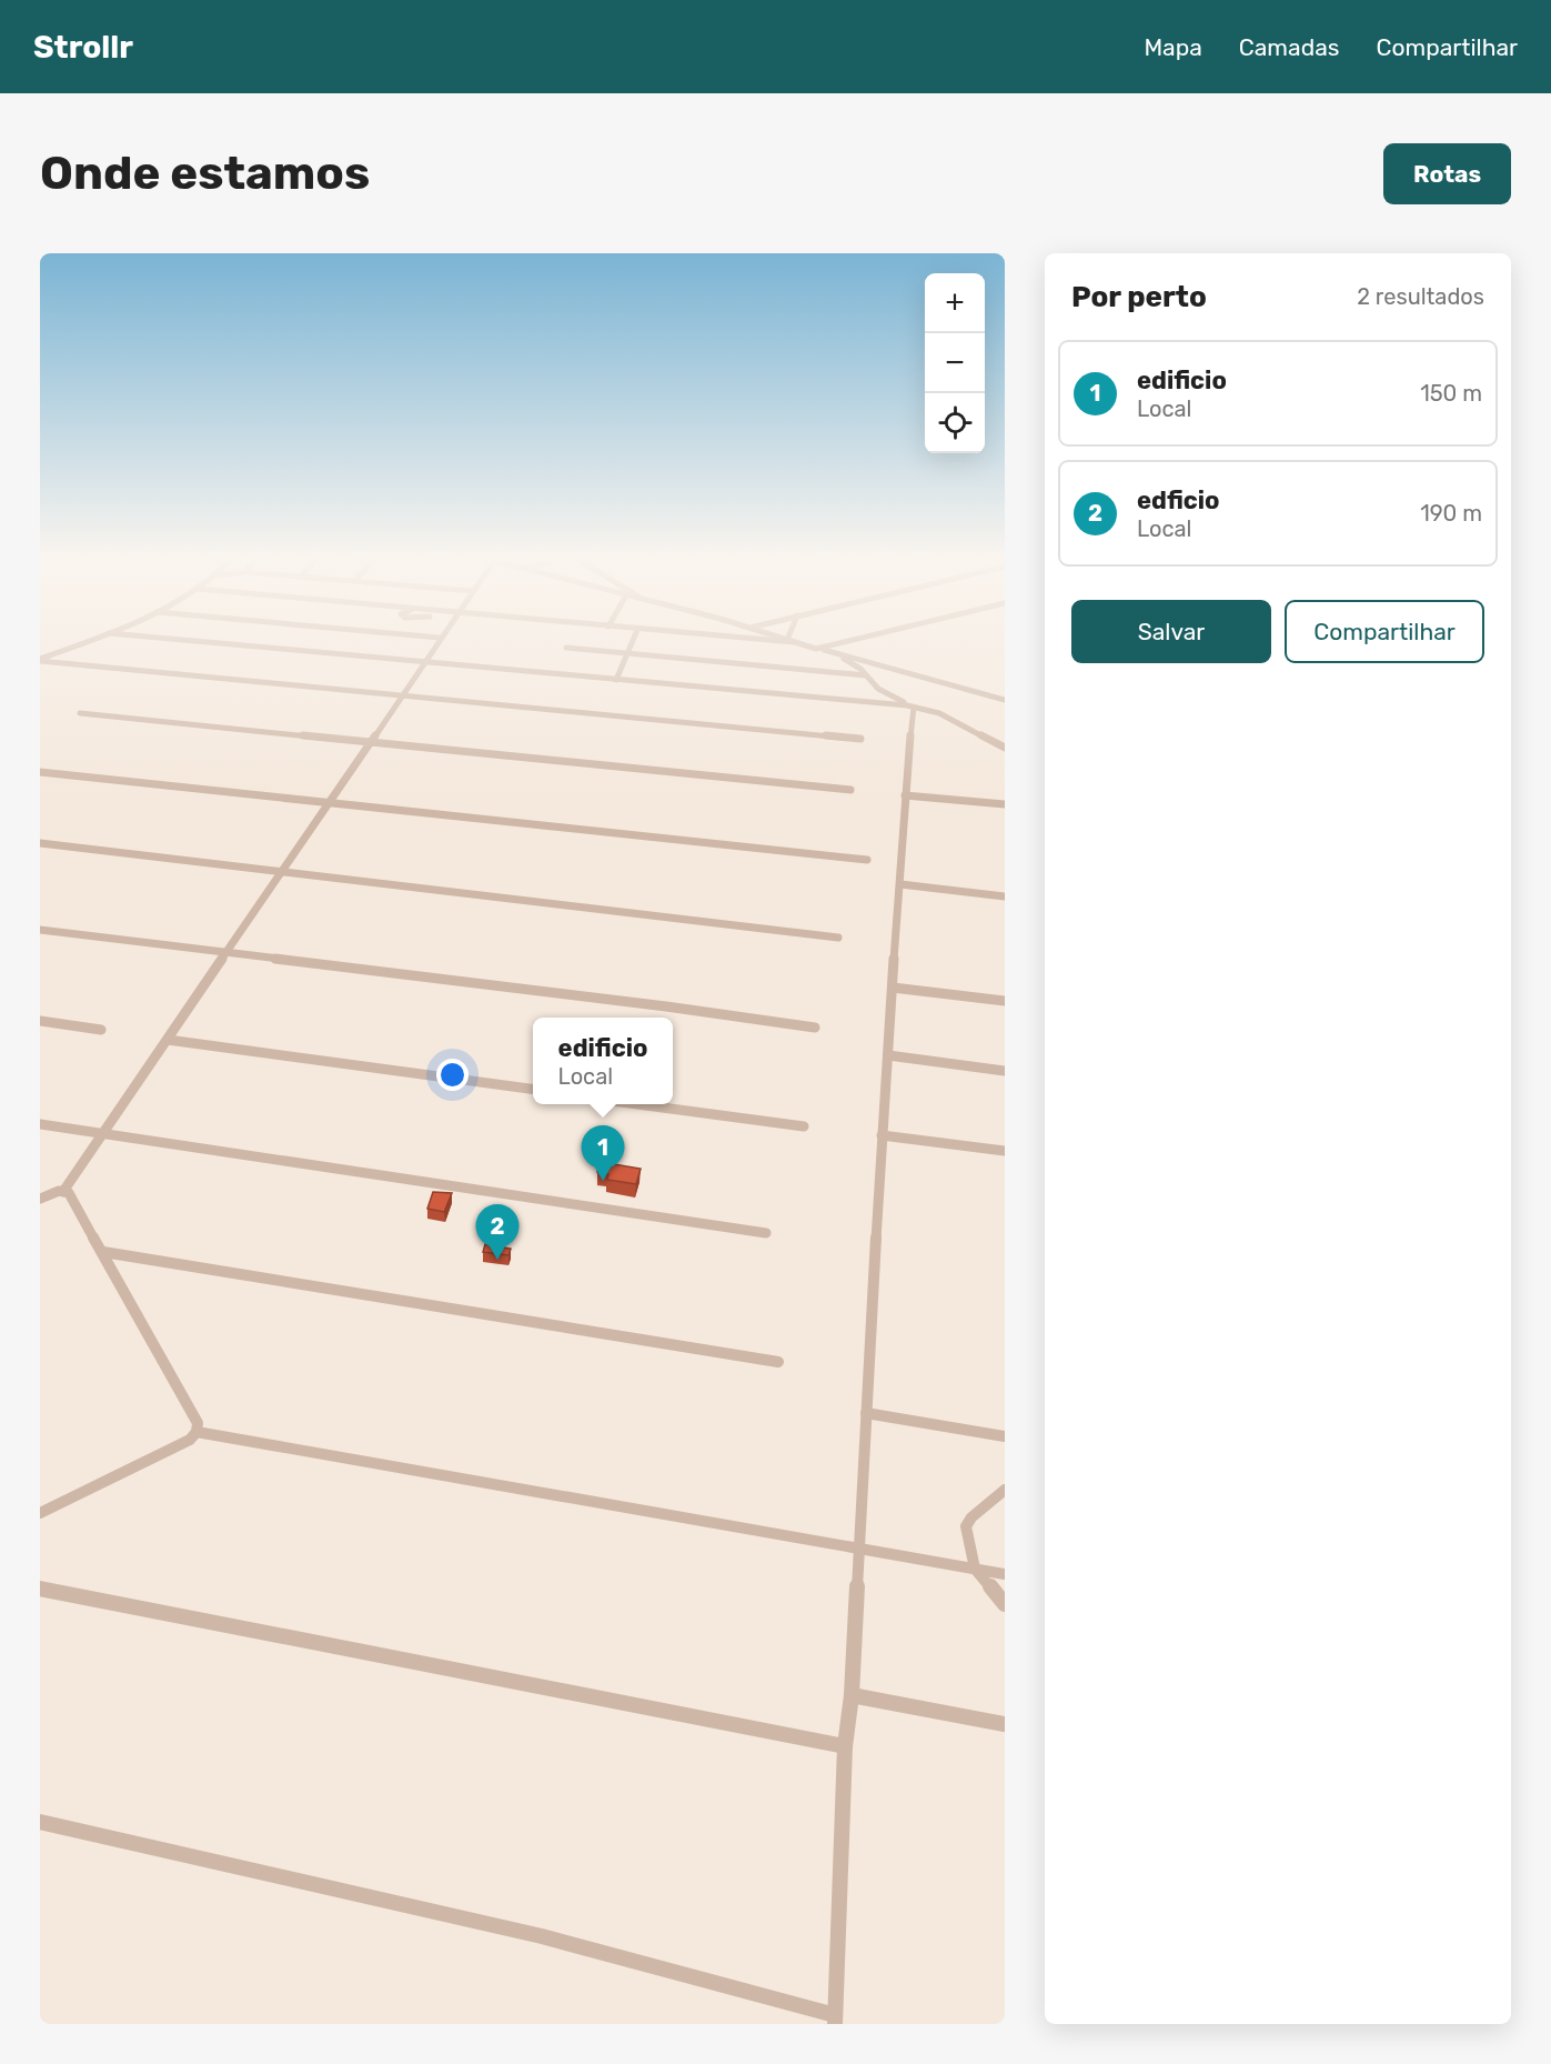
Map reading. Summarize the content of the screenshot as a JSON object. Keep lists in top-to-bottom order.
{
  "page": {
    "header": "Strollr",
    "nav": ["Mapa", "Camadas", "Compartilhar"],
    "buttons": [
      "Rotas",
      ["Salvar", "Compartilhar"]
    ],
    "title": "Onde estamos",
    "heading": ["Por perto", "2 resultados"],
    "map_buttons": ["+", "−"],
    "list": [
      {
        "mark": "1",
        "name": "edificio",
        "note": "Local",
        "value": "150 m"
      },
      {
        "mark": "2",
        "name": "edficio",
        "note": "Local",
        "value": "190 m"
      }
    ],
    "popup": ["edificio", "Local"],
    "pins": ["1", "2"]
  }
}
